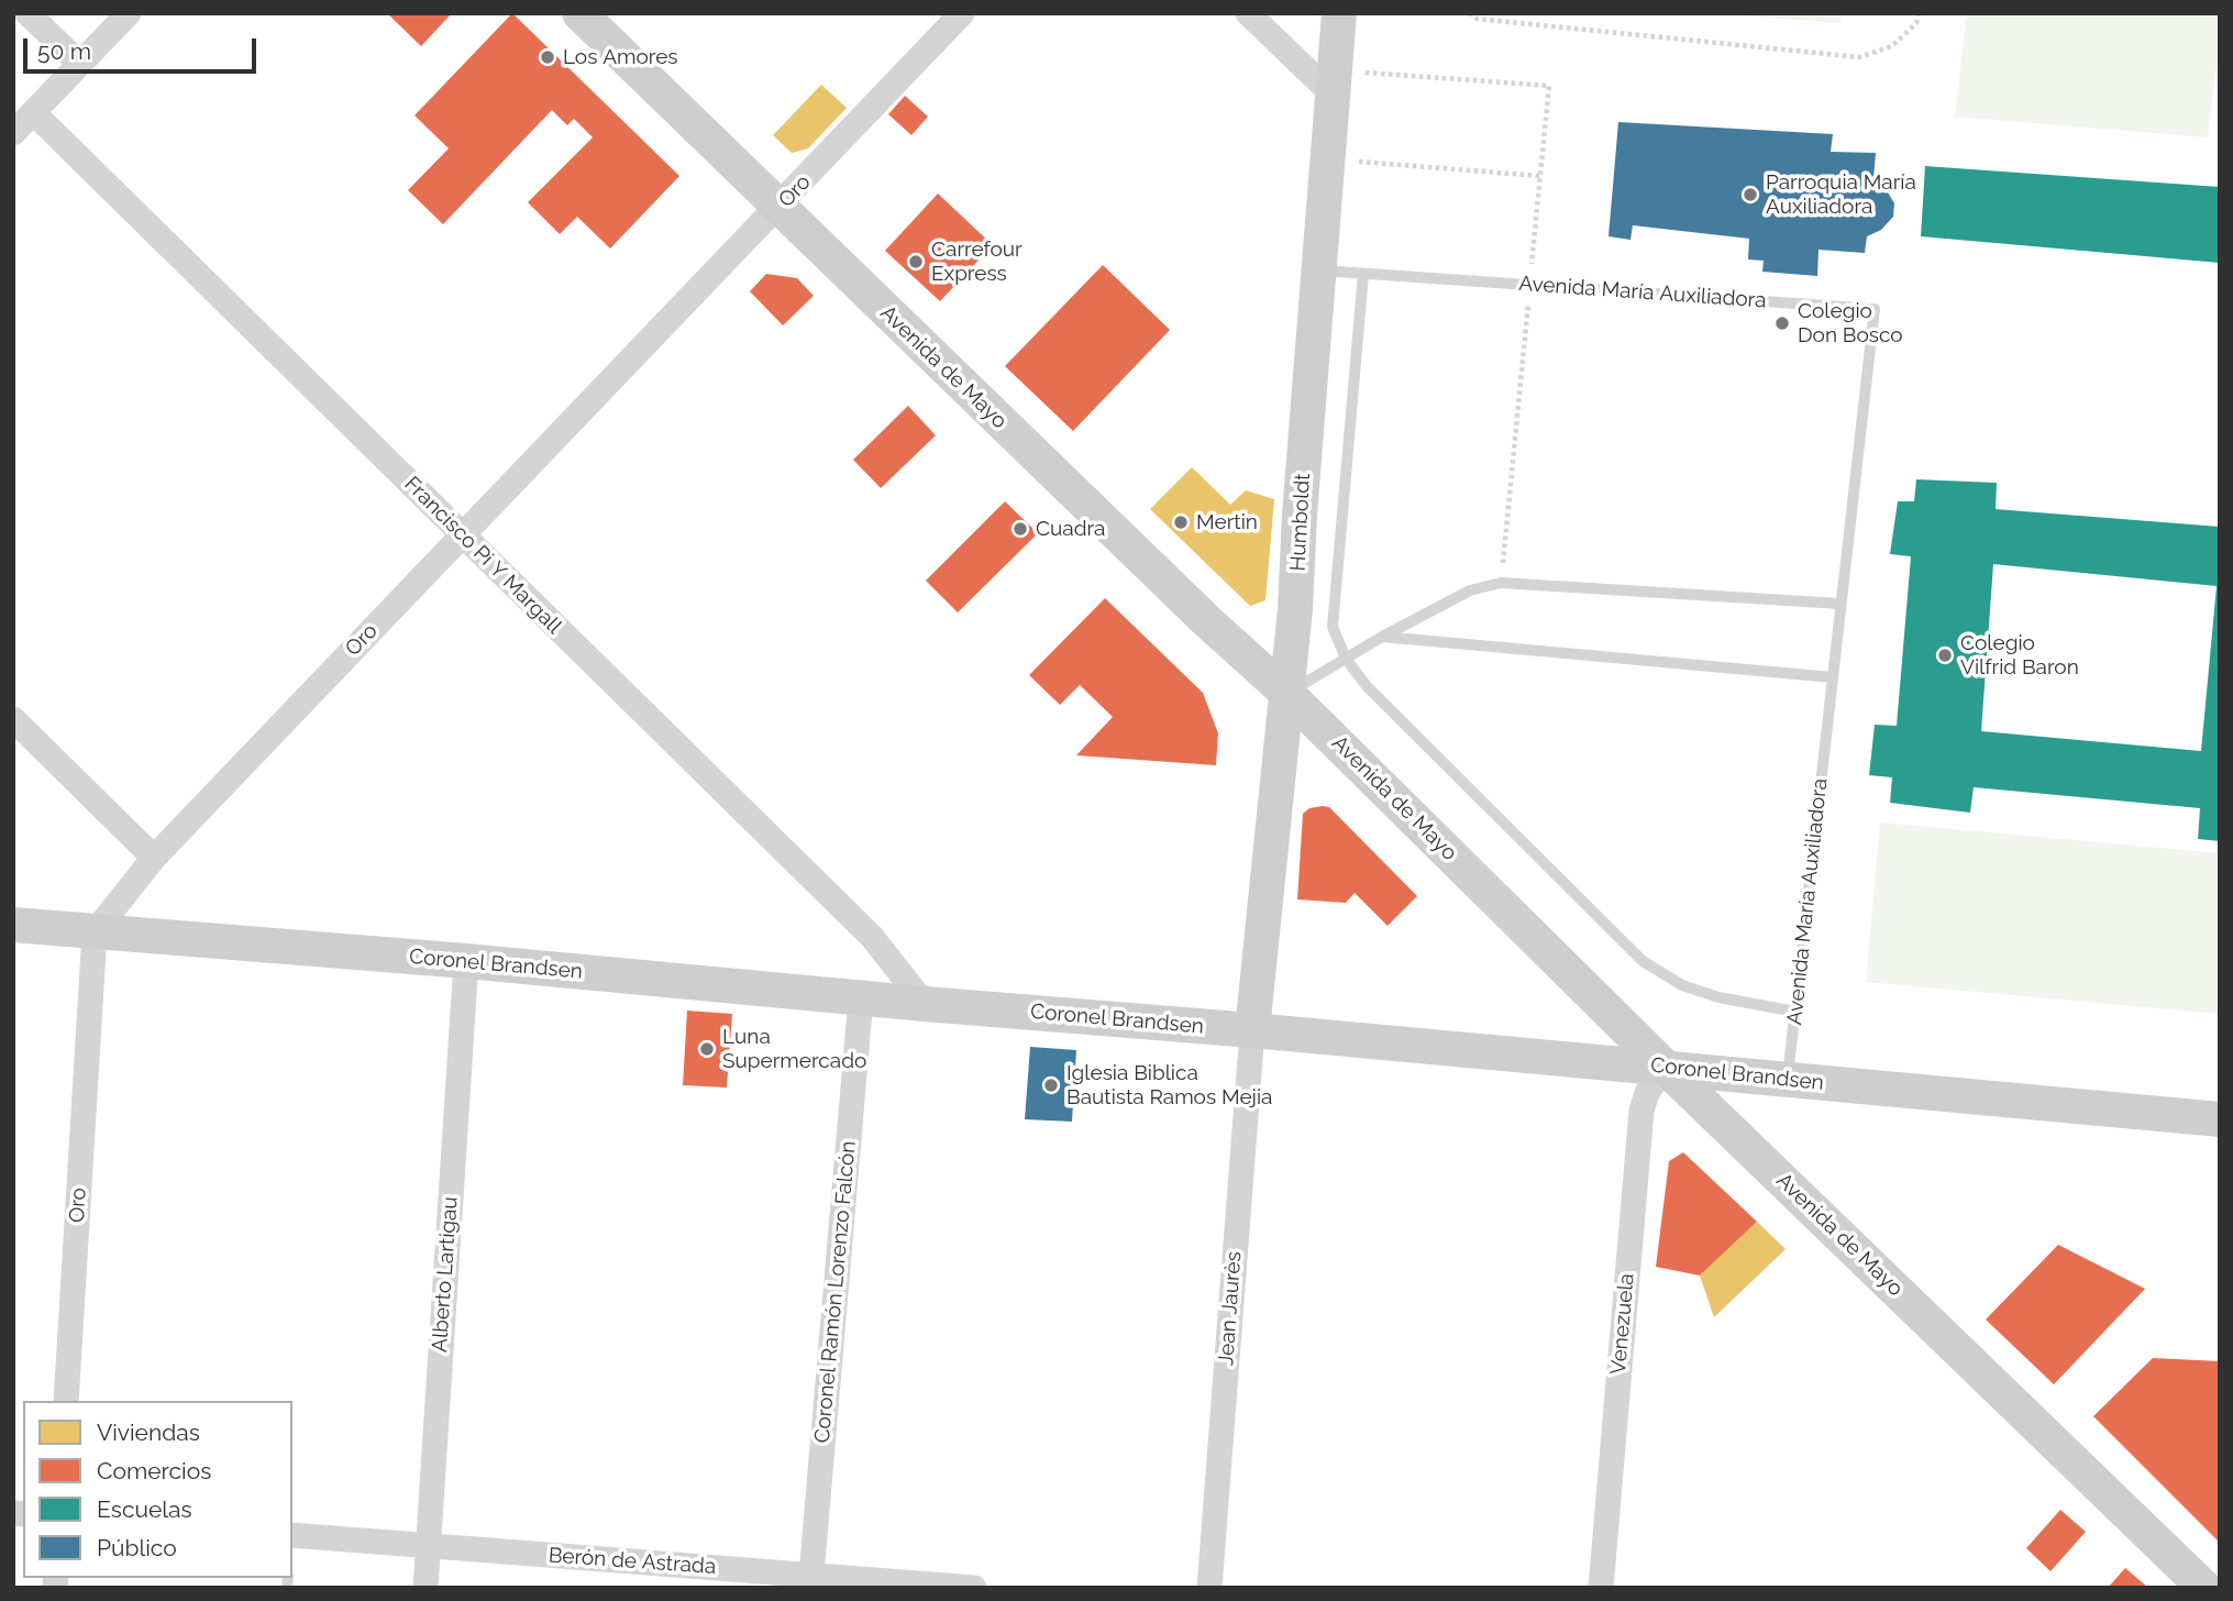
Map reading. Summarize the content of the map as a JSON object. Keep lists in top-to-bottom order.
{
  "streets": {
    "street": [
      "Oro",
      "Avenida de Mayo",
      "Humboldt",
      "Francisco Pi Y Margall",
      "Coronel Brandsen",
      "Alberto Lartigau",
      "Coronel Ramón Lorenzo Falcón",
      "Jean Jaurès",
      "Venezuela",
      "Berón de Astrada"
    ],
    "lane": ["Avenida María Auxiliadora"]
  },
  "crossings": [
    ["Oro", "Avenida de Mayo"],
    ["Oro", "Francisco Pi Y Margall"],
    ["Oro", "Coronel Brandsen"],
    ["Avenida María Auxiliadora", "Humboldt"],
    ["Avenida María Auxiliadora", "Coronel Brandsen"],
    ["Avenida de Mayo", "Humboldt"],
    ["Avenida de Mayo", "Coronel Brandsen"],
    ["Avenida de Mayo", "Venezuela"],
    ["Humboldt", "Coronel Brandsen"],
    ["Humboldt", "Jean Jaurès"],
    ["Francisco Pi Y Margall", "Coronel Brandsen"],
    ["Coronel Brandsen", "Alberto Lartigau"],
    ["Coronel Brandsen", "Coronel Ramón Lorenzo Falcón"],
    ["Coronel Brandsen", "Jean Jaurès"],
    ["Coronel Brandsen", "Venezuela"],
    ["Alberto Lartigau", "Berón de Astrada"],
    ["Coronel Ramón Lorenzo Falcón", "Berón de Astrada"]
  ],
  "places": [
    "Los Amores",
    "Parroquia María Auxiliadora",
    "Carrefour Express",
    "Colegio Don Bosco",
    "Mertin",
    "Cuadra",
    "Colegio Vilfrid Baron",
    "Luna Supermercado",
    "Iglesia Biblica Bautista Ramos Mejia"
  ],
  "legend": [
    "Viviendas",
    "Comercios",
    "Escuelas",
    "Público"
  ],
  "scale_bar": "50 m"
}
